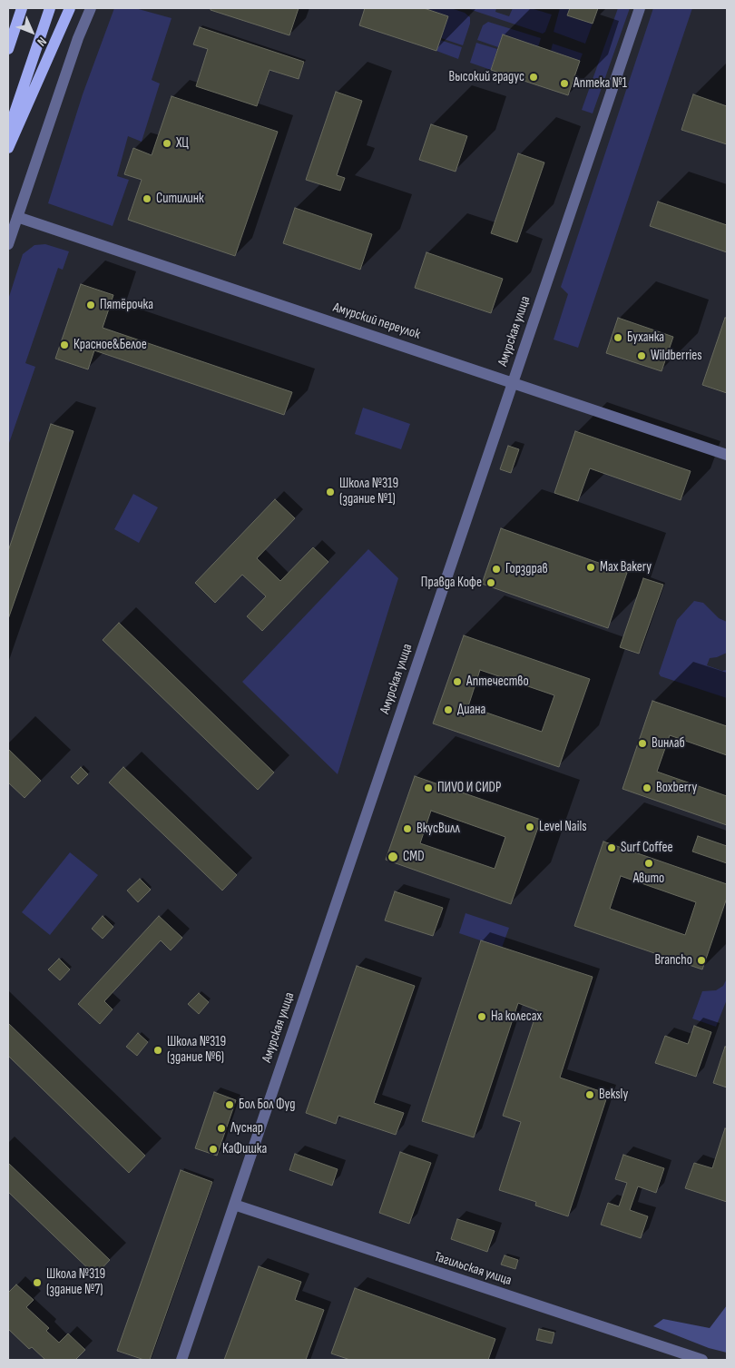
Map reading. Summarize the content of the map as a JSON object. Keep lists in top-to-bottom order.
{
  "streets": {
    "street": ["Амурский переулок", "Амурская улица", "Тагильская улица"]
  },
  "crossings": [
    ["Амурский переулок", "Амурская улица"],
    ["Амурская улица", "Тагильская улица"]
  ],
  "places": [
    "Высокий градус",
    "Аптека №1",
    "ХЦ",
    "Ситилинк",
    "Пятёрочка",
    "Буханка",
    "Красное&Белое",
    "Wildberries",
    "Школа №319 (здание №1)",
    "Max Bakery",
    "Горздрав",
    "Правда Кофе",
    "Аптечество",
    "Диана",
    "Винлаб",
    "ПИVO И СИDР",
    "Boxberry",
    "Level Nails",
    "ВкусВилл",
    "Surf Coffee",
    "CMD",
    "Авито",
    "Brancho",
    "На колесах",
    "Школа №319 (здание №6)",
    "Beksly",
    "Бол Бол Фуд",
    "Луснар",
    "КаФишка",
    "Школа №319 (здание №7)"
  ],
  "north": "bottom right"
}
